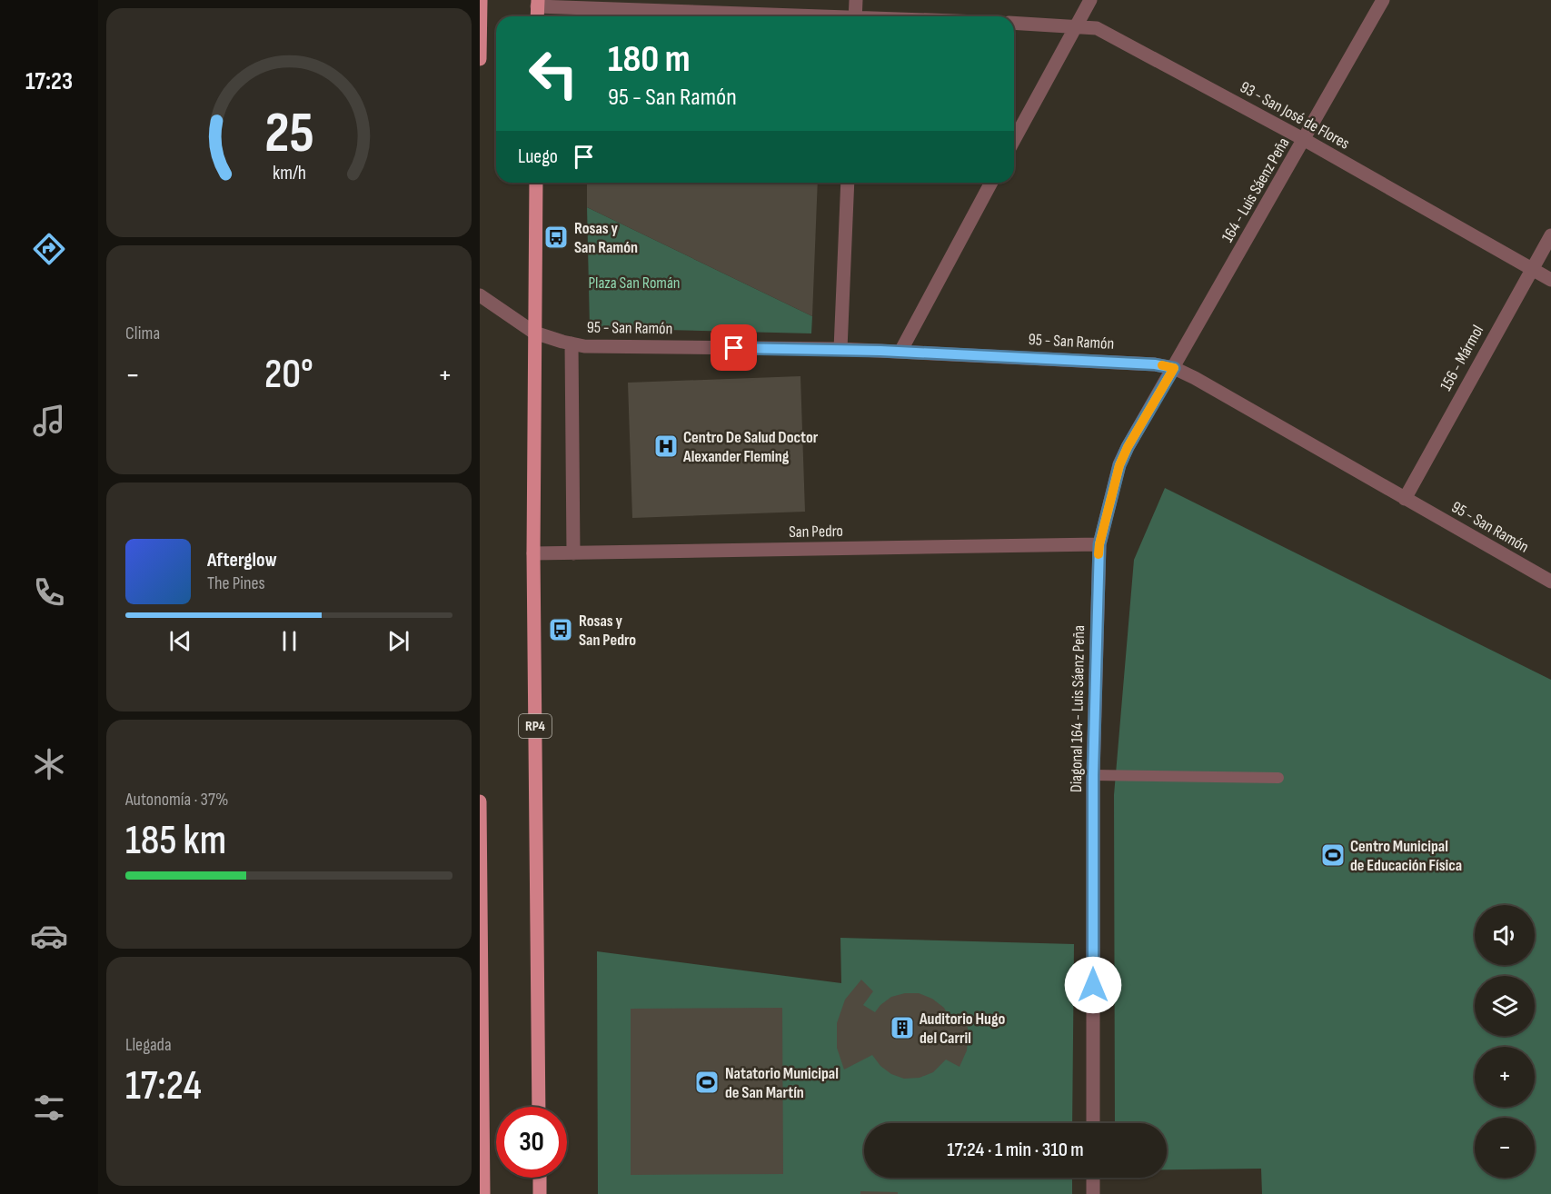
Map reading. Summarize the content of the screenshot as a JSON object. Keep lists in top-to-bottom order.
{
  "streets": {
    "main road": ["RP4"],
    "street": [
      "93 - San José de Flores",
      "164 - Luis Sáenz Peña",
      "95 - San Ramón",
      "156 - Mármol",
      "San Pedro",
      "Diagonal 164 - Luis Sáenz Peña"
    ]
  },
  "crossings": [
    ["93 - San José de Flores", "164 - Luis Sáenz Peña"],
    ["93 - San José de Flores", "156 - Mármol"],
    ["164 - Luis Sáenz Peña", "95 - San Ramón"],
    ["164 - Luis Sáenz Peña", "Diagonal 164 - Luis Sáenz Peña"],
    ["95 - San Ramón", "156 - Mármol"],
    ["95 - San Ramón", "Diagonal 164 - Luis Sáenz Peña"],
    ["95 - San Ramón", "RP4"],
    ["San Pedro", "Diagonal 164 - Luis Sáenz Peña"],
    ["San Pedro", "RP4"]
  ],
  "parks": ["Plaza San Román"],
  "places": {
    "bus stop": ["Rosas y San Ramón", "Rosas y San Pedro"],
    "hospital": ["Centro De Salud Doctor Alexander Fleming"],
    "sports": ["Centro Municipal de Educación Física", "Natatorio Municipal de San Martín"],
    "building": ["Auditorio Hugo del Carril"]
  },
  "page": {
    "tabs": "17:23",
    "turn": ["180 m", "95 - San Ramón"],
    "then": "Luego",
    "tile": [
      "Clima",
      ["Autonomía · 37%", "185 km"],
      ["Llegada", "17:24"]
    ],
    "heat": ["−", "20°", "+"],
    "song": ["Afterglow", "The Pines"],
    "map_buttons": ["+", "−"],
    "limit": "30",
    "trip": "17:24 · 1 min · 310 m",
    "gauge": ["25", "km/h"]
  }
}
